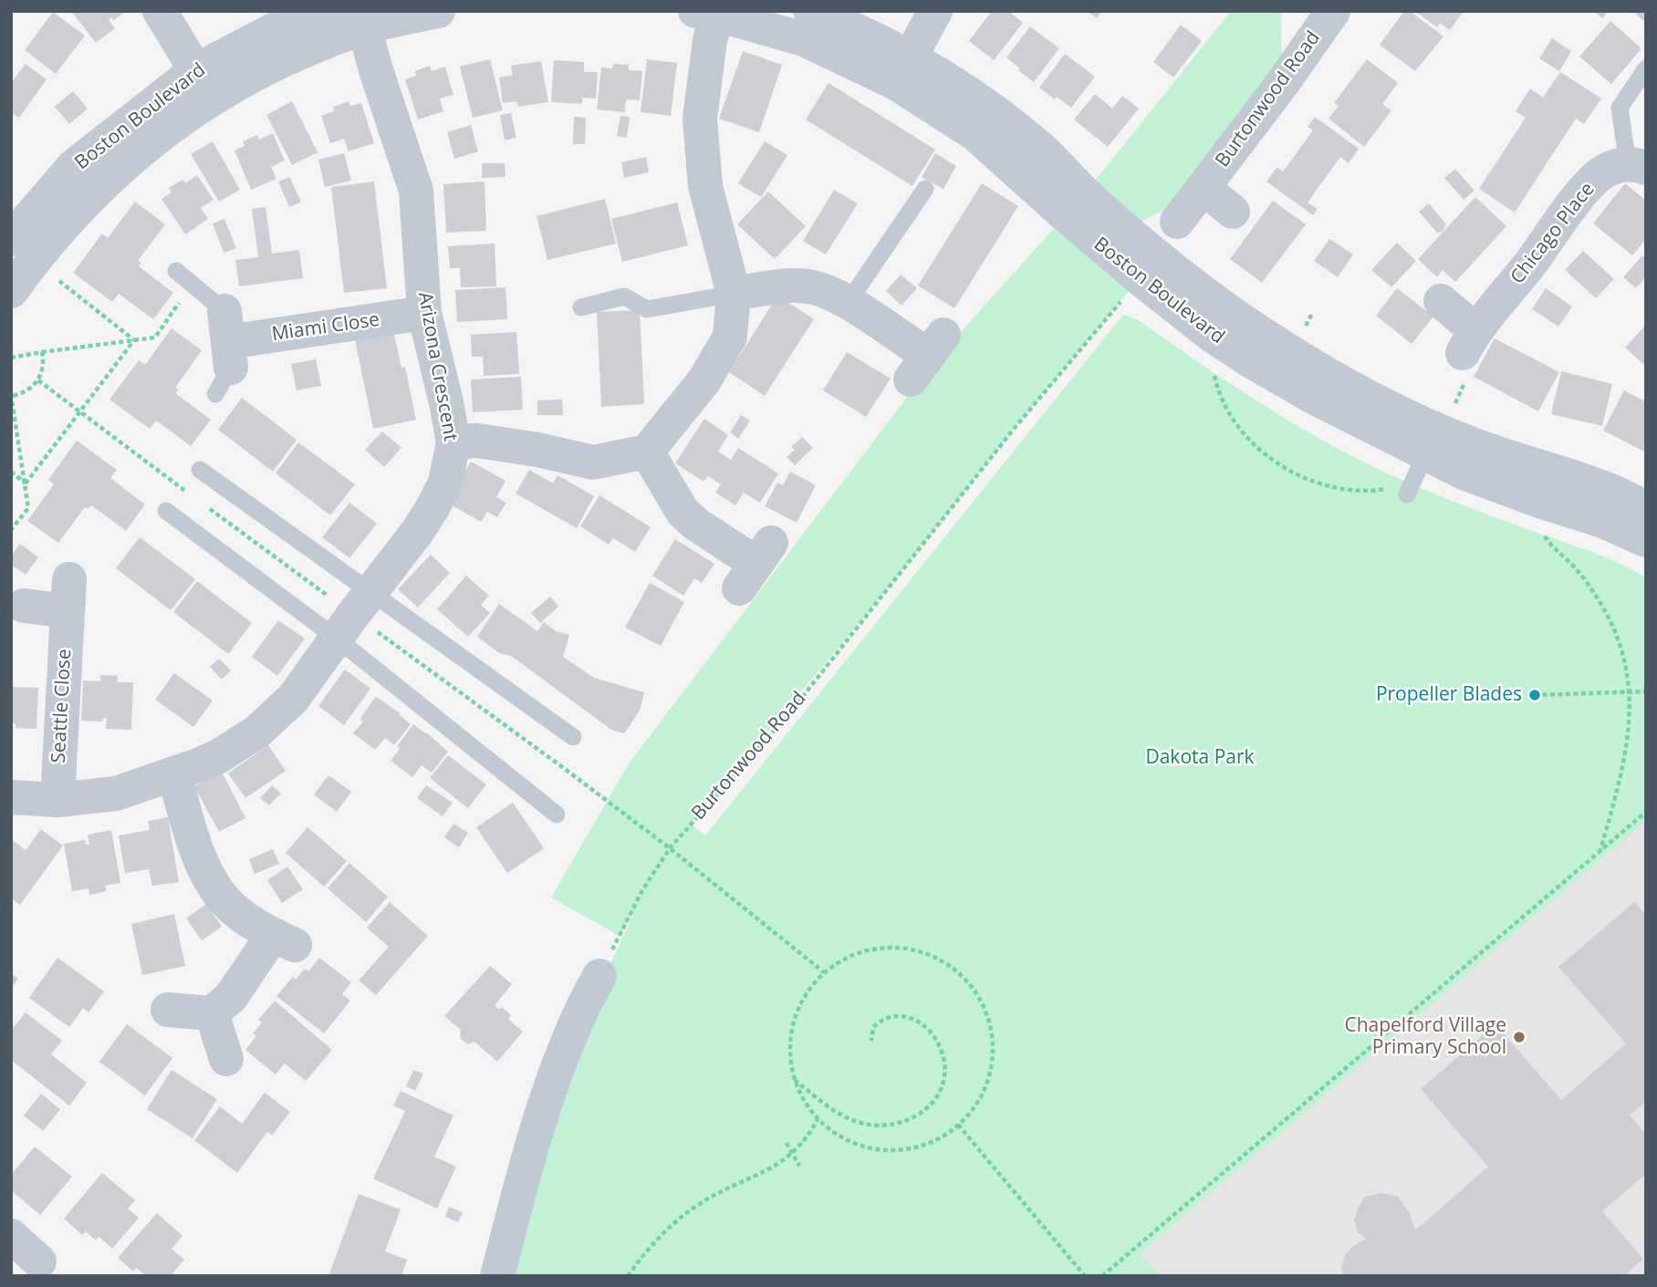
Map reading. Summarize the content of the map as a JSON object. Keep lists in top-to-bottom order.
{
  "streets": {
    "street": [
      "Burtonwood Road",
      "Boston Boulevard",
      "Chicago Place",
      "Miami Close",
      "Arizona Crescent",
      "Seattle Close"
    ]
  },
  "crossings": [
    ["Boston Boulevard", "Arizona Crescent"],
    ["Miami Close", "Arizona Crescent"],
    ["Arizona Crescent", "Seattle Close"]
  ],
  "parks": ["Dakota Park"],
  "places": ["Propeller Blades", "Chapelford Village Primary School"]
}
